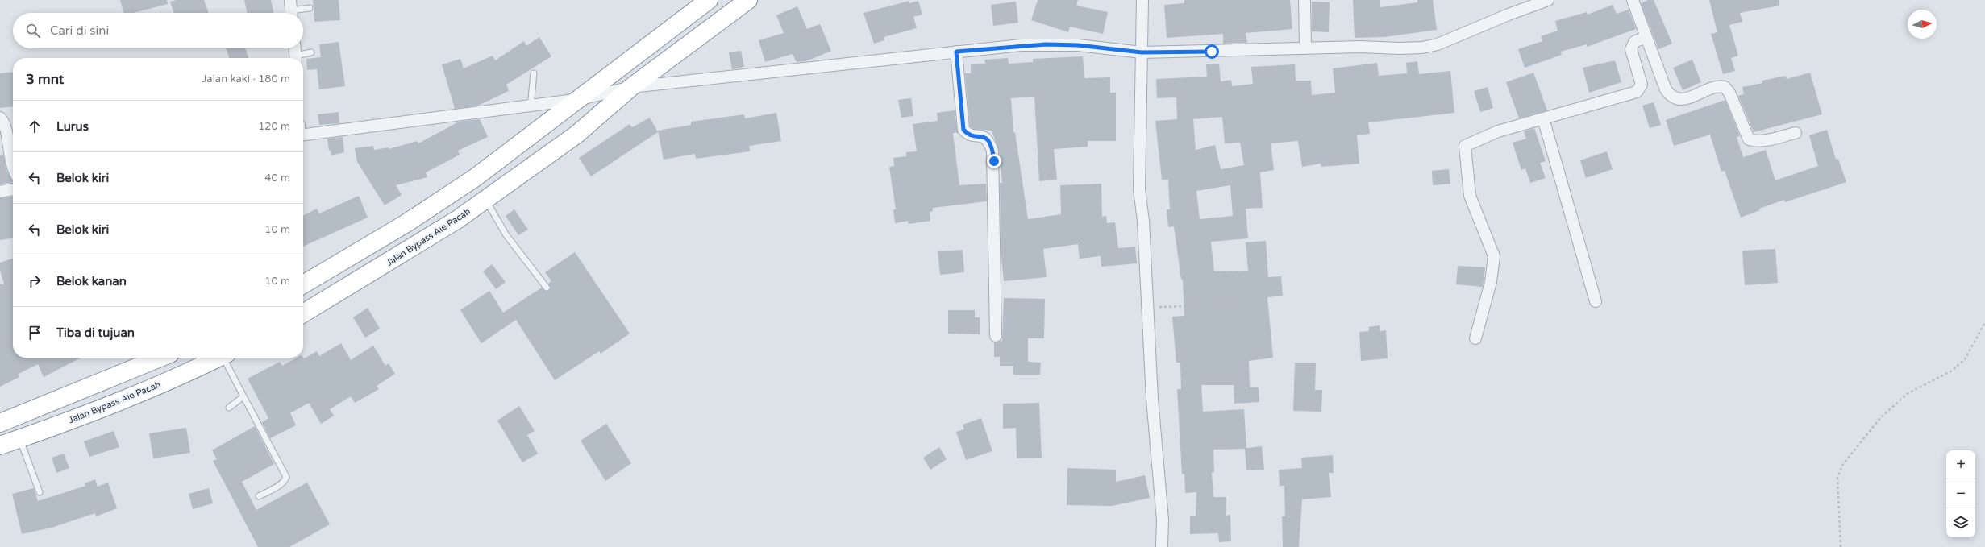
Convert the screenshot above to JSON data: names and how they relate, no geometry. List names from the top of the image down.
{
  "streets": {
    "highway": ["Jalan Bypass Aie Pacah"]
  },
  "north": "right",
  "page": {
    "search": "Cari di sini",
    "heading": ["3 mnt", "Jalan kaki · 180 m"],
    "list": [
      ["Lurus", "120 m"],
      ["Belok kiri", "40 m"],
      ["Belok kiri", "10 m"],
      ["Belok kanan", "10 m"],
      "Tiba di tujuan"
    ],
    "map_buttons": ["+", "−"]
  }
}
